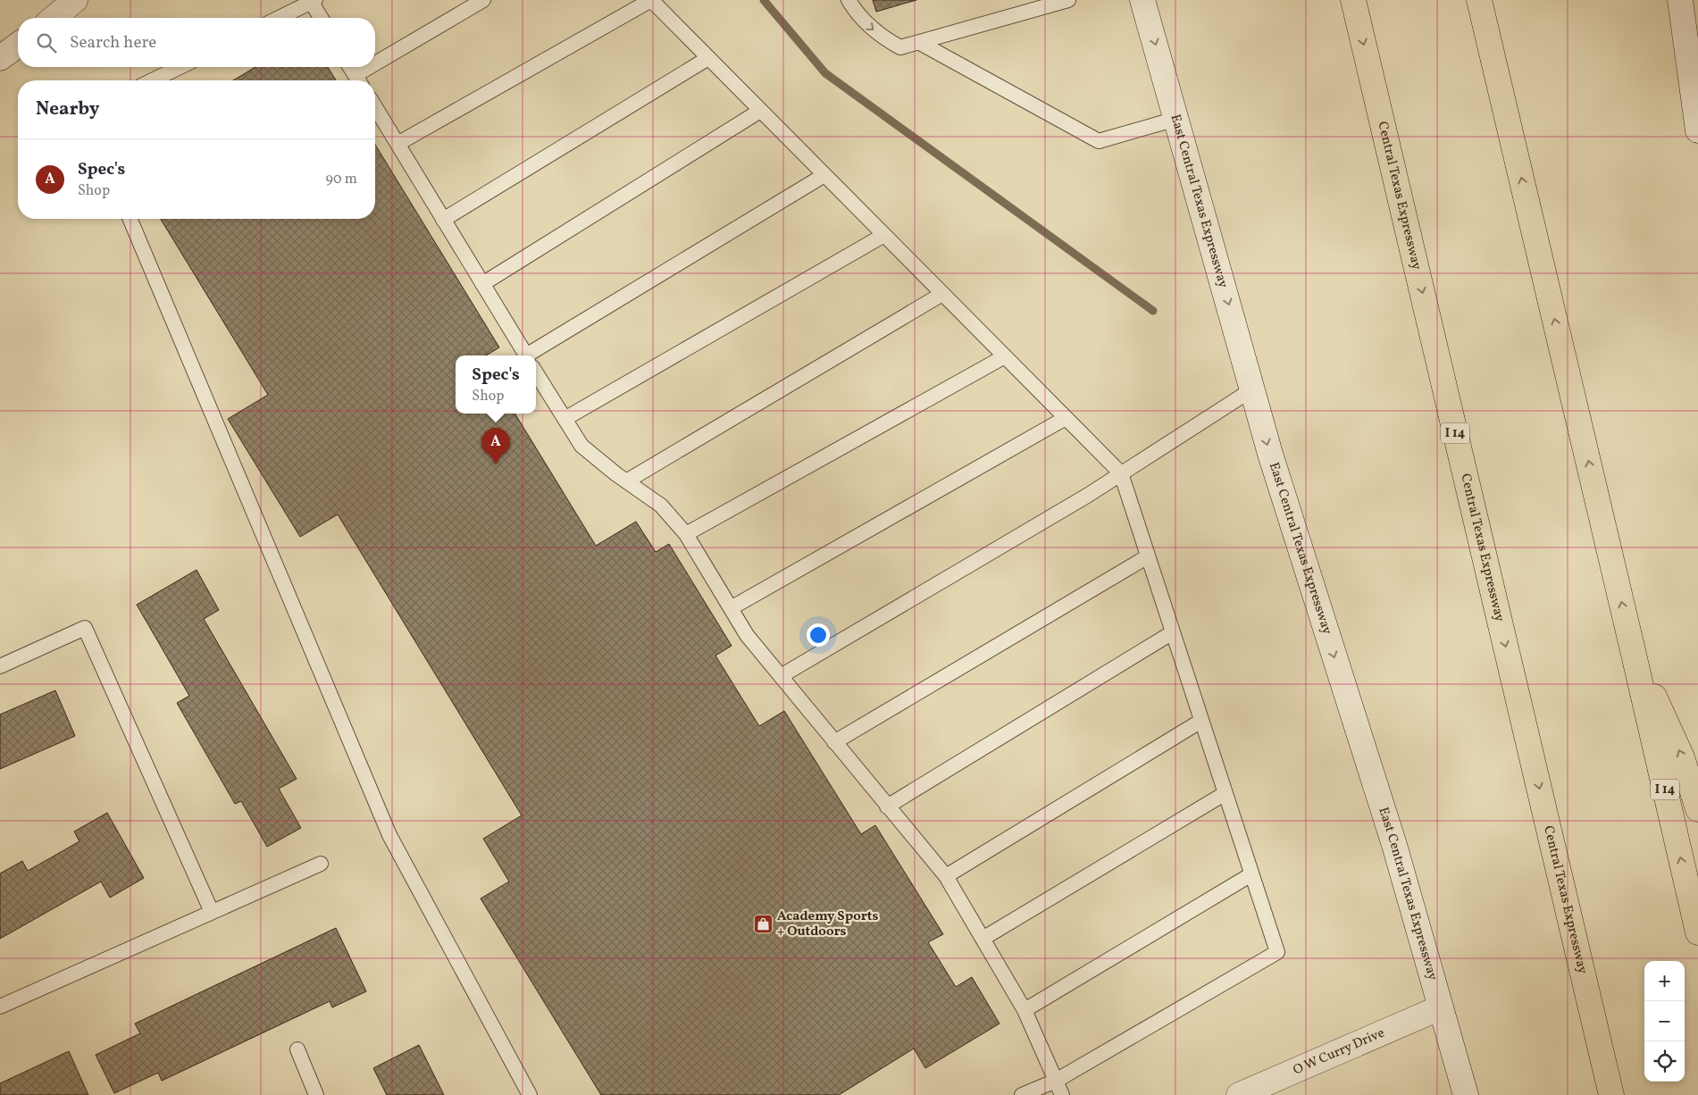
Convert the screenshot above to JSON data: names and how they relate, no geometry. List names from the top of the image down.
{
  "streets": {
    "highway": ["Central Texas Expressway", "I 14"],
    "main road": ["East Central Texas Expressway", "O W Curry Drive"]
  },
  "crossings": [
    ["East Central Texas Expressway", "O W Curry Drive"]
  ],
  "one_way": ["East Central Texas Expressway"],
  "places": {
    "shop": ["Academy Sports + Outdoors"]
  },
  "page": {
    "search": "Search here",
    "heading": "Nearby",
    "list": [
      {
        "mark": "A",
        "name": "Spec's",
        "note": "Shop",
        "value": "90 m"
      }
    ],
    "popup": ["Spec's", "Shop"],
    "pins": "A",
    "map_buttons": ["+", "−"]
  }
}
